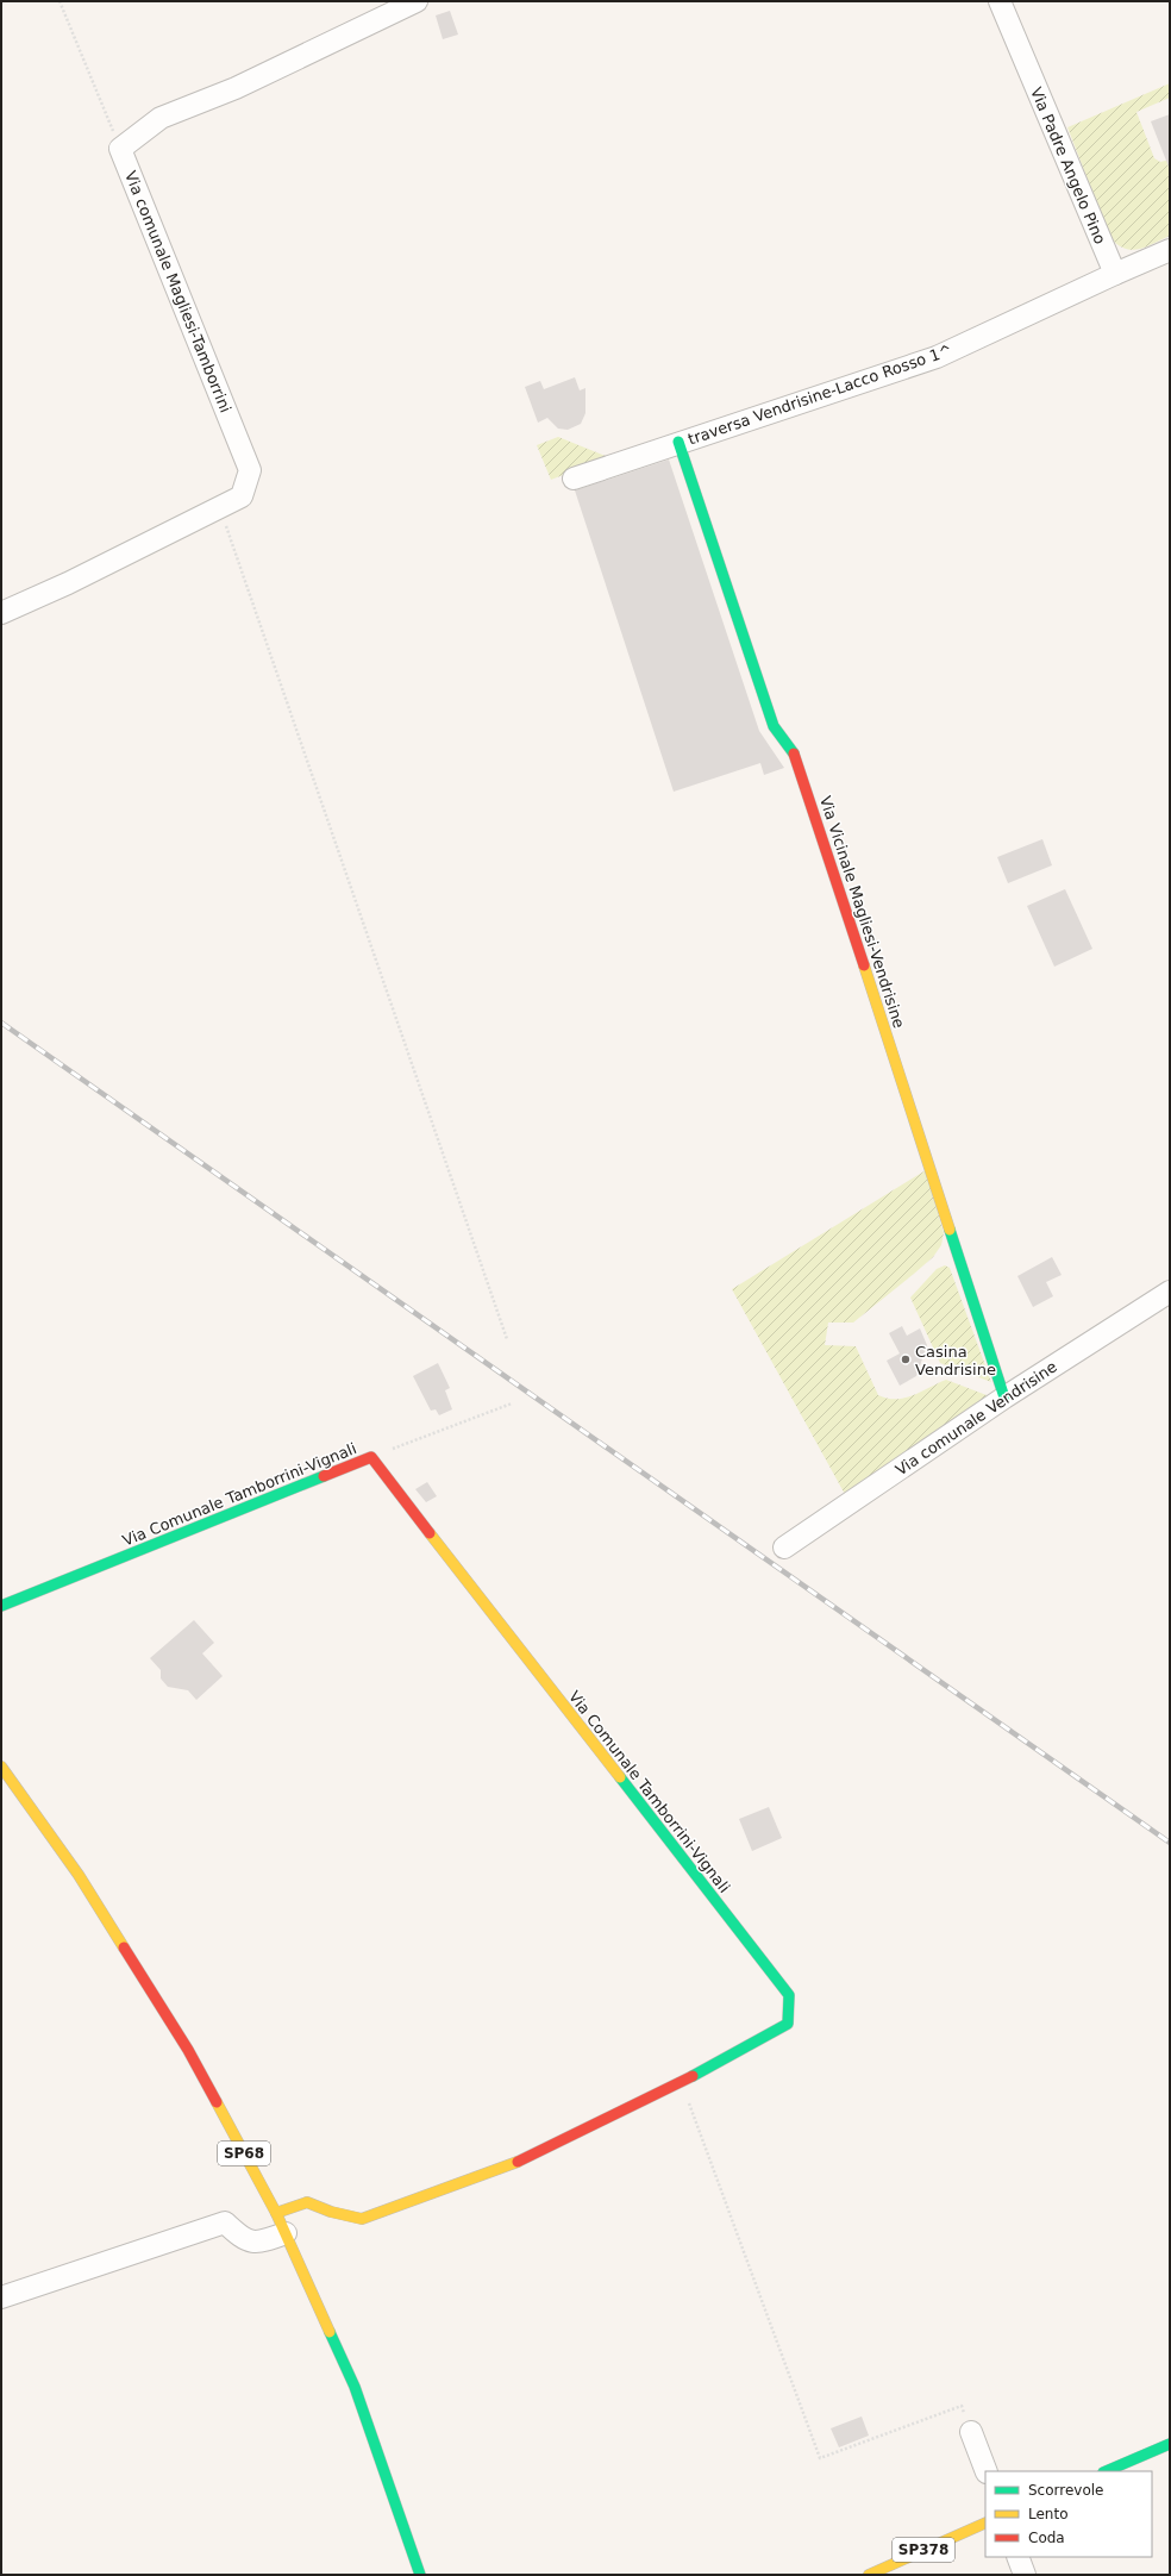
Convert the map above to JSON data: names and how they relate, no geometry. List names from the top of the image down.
{
  "streets": {
    "street": [
      "Via Padre Angelo Pino",
      "Via comunale Magliesi-Tamborrini",
      "traversa Vendrisine-Lacco Rosso 1^",
      "Via Vicinale Magliesi-Vendrisine",
      "Via comunale Vendrisine",
      "Via Comunale Tamborrini-Vignali",
      "SP68",
      "SP378"
    ]
  },
  "crossings": [
    ["Via Padre Angelo Pino", "traversa Vendrisine-Lacco Rosso 1^"],
    ["traversa Vendrisine-Lacco Rosso 1^", "Via Vicinale Magliesi-Vendrisine"],
    ["Via Vicinale Magliesi-Vendrisine", "Via comunale Vendrisine"],
    ["Via Comunale Tamborrini-Vignali", "SP68"]
  ],
  "places": ["Casina Vendrisine"],
  "legend": ["Scorrevole", "Lento", "Coda"]
}
